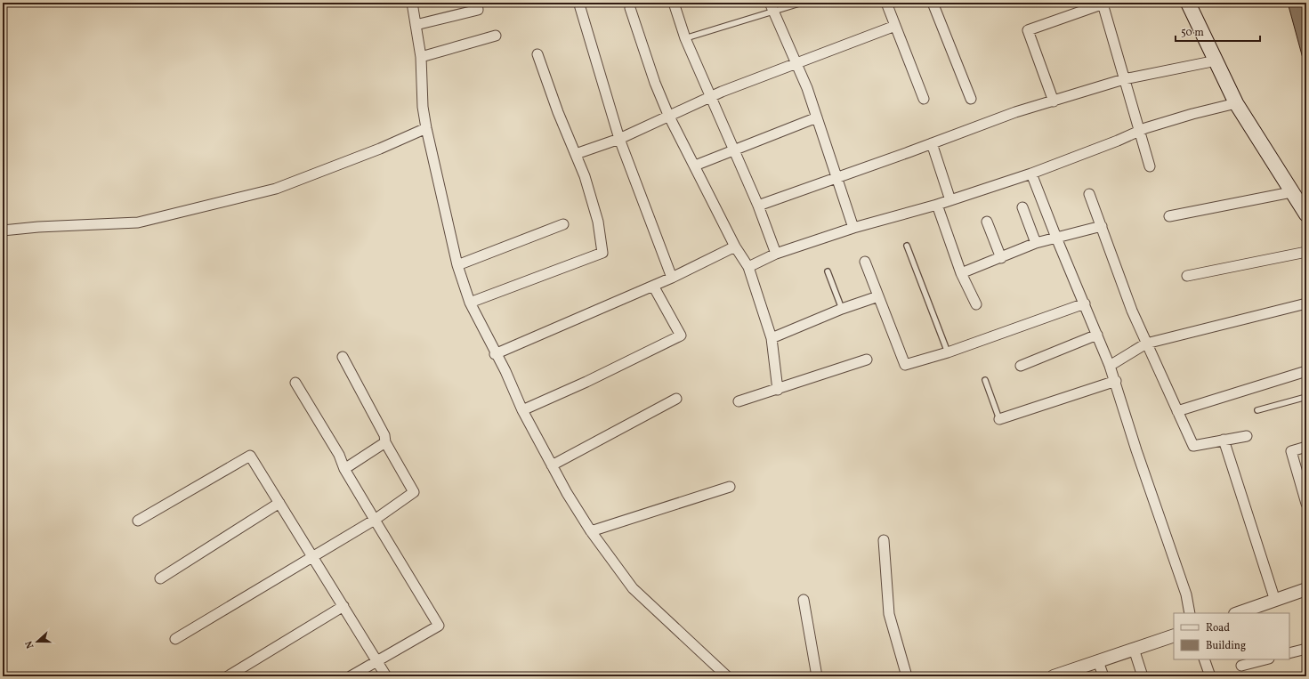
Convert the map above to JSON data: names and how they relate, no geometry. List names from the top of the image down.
{
  "legend": ["Road", "Building"],
  "scale_bar": "50 m",
  "north": "left"
}
